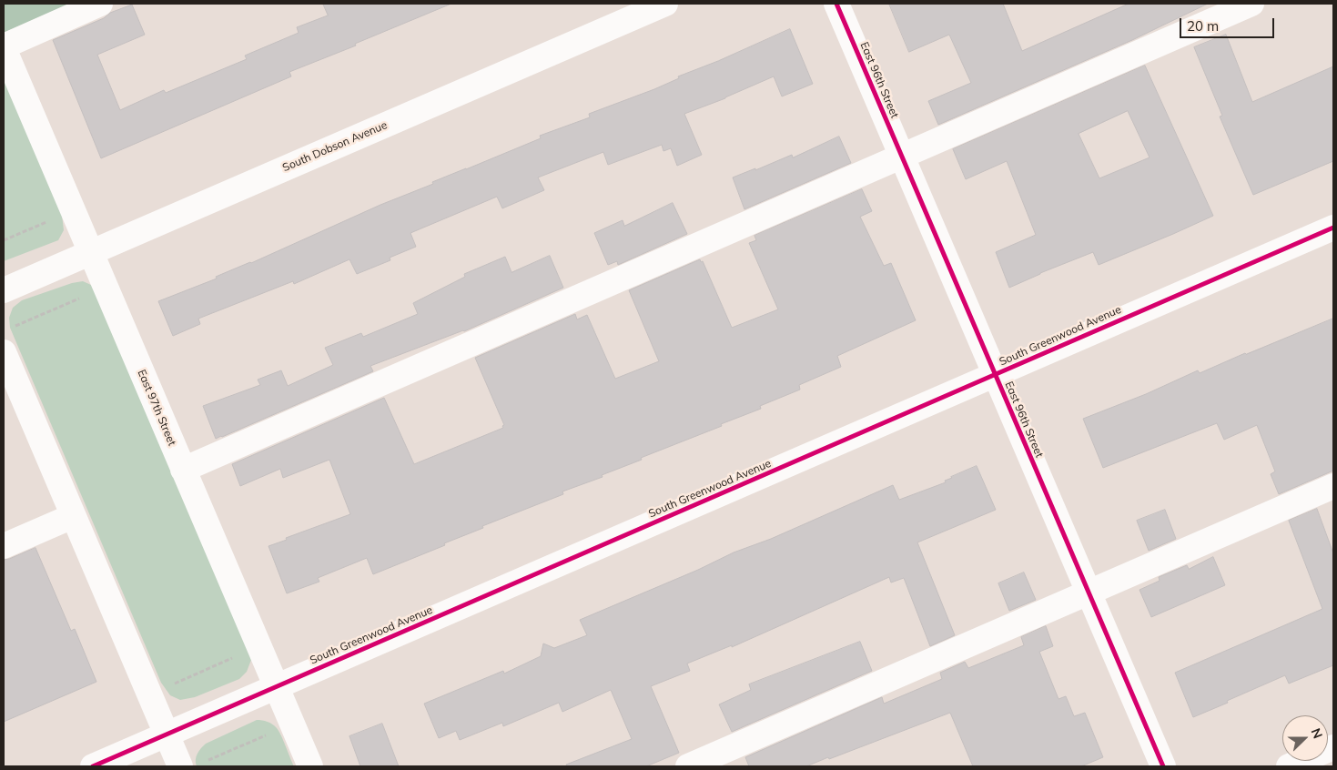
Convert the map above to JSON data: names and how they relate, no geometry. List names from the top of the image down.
{
  "streets": {
    "street": [
      "East 96th Street",
      "South Dobson Avenue",
      "South Greenwood Avenue",
      "East 97th Street"
    ]
  },
  "crossings": [
    ["East 96th Street", "South Greenwood Avenue"],
    ["South Dobson Avenue", "East 97th Street"],
    ["South Greenwood Avenue", "East 97th Street"]
  ],
  "scale_bar": "20 m",
  "north": "right"
}
